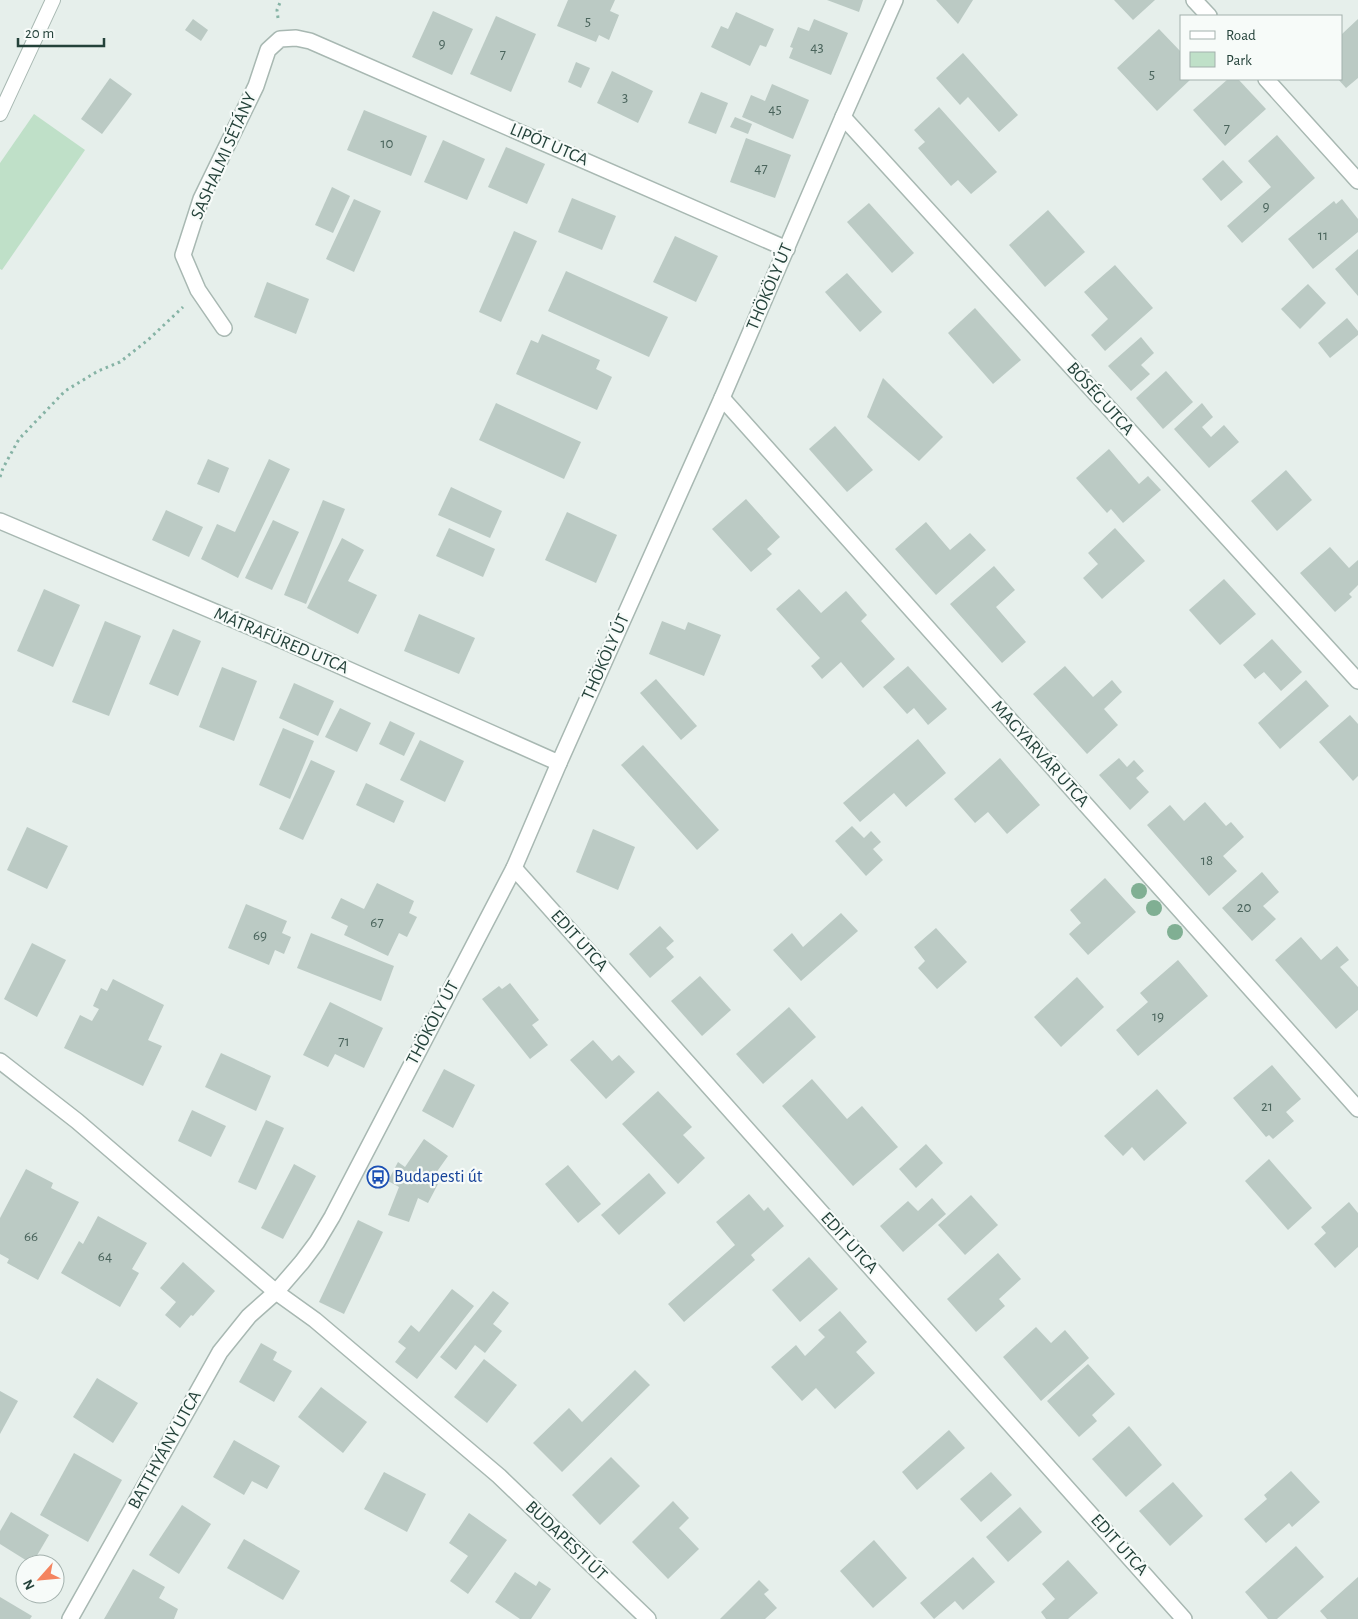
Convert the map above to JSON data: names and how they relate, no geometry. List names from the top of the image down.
{
  "streets": {
    "street": [
      "LIPÓT UTCA",
      "SASHALMI SÉTÁNY",
      "THÖKÖLY ÚT",
      "BŐSÉG UTCA",
      "MÁTRAFÜRED UTCA",
      "MAGYARVÁR UTCA",
      "EDIT UTCA",
      "BATTHYÁNY UTCA",
      "BUDAPESTI ÚT"
    ]
  },
  "crossings": [
    ["LIPÓT UTCA", "SASHALMI SÉTÁNY"],
    ["LIPÓT UTCA", "THÖKÖLY ÚT"],
    ["THÖKÖLY ÚT", "BŐSÉG UTCA"],
    ["THÖKÖLY ÚT", "MÁTRAFÜRED UTCA"],
    ["THÖKÖLY ÚT", "MAGYARVÁR UTCA"],
    ["THÖKÖLY ÚT", "EDIT UTCA"],
    ["THÖKÖLY ÚT", "BATTHYÁNY UTCA"],
    ["THÖKÖLY ÚT", "BUDAPESTI ÚT"],
    ["BATTHYÁNY UTCA", "BUDAPESTI ÚT"]
  ],
  "places": {
    "bus stop": ["Budapesti út"]
  },
  "house_numbers": [
    "5",
    "9",
    "43",
    "7",
    "5",
    "3",
    "45",
    "7",
    "10",
    "47",
    "9",
    "11",
    "18",
    "20",
    "67",
    "69",
    "19",
    "71",
    "21",
    "66",
    "64"
  ],
  "legend": ["Road", "Park"],
  "scale_bar": "20 m",
  "north": "bottom left"
}
